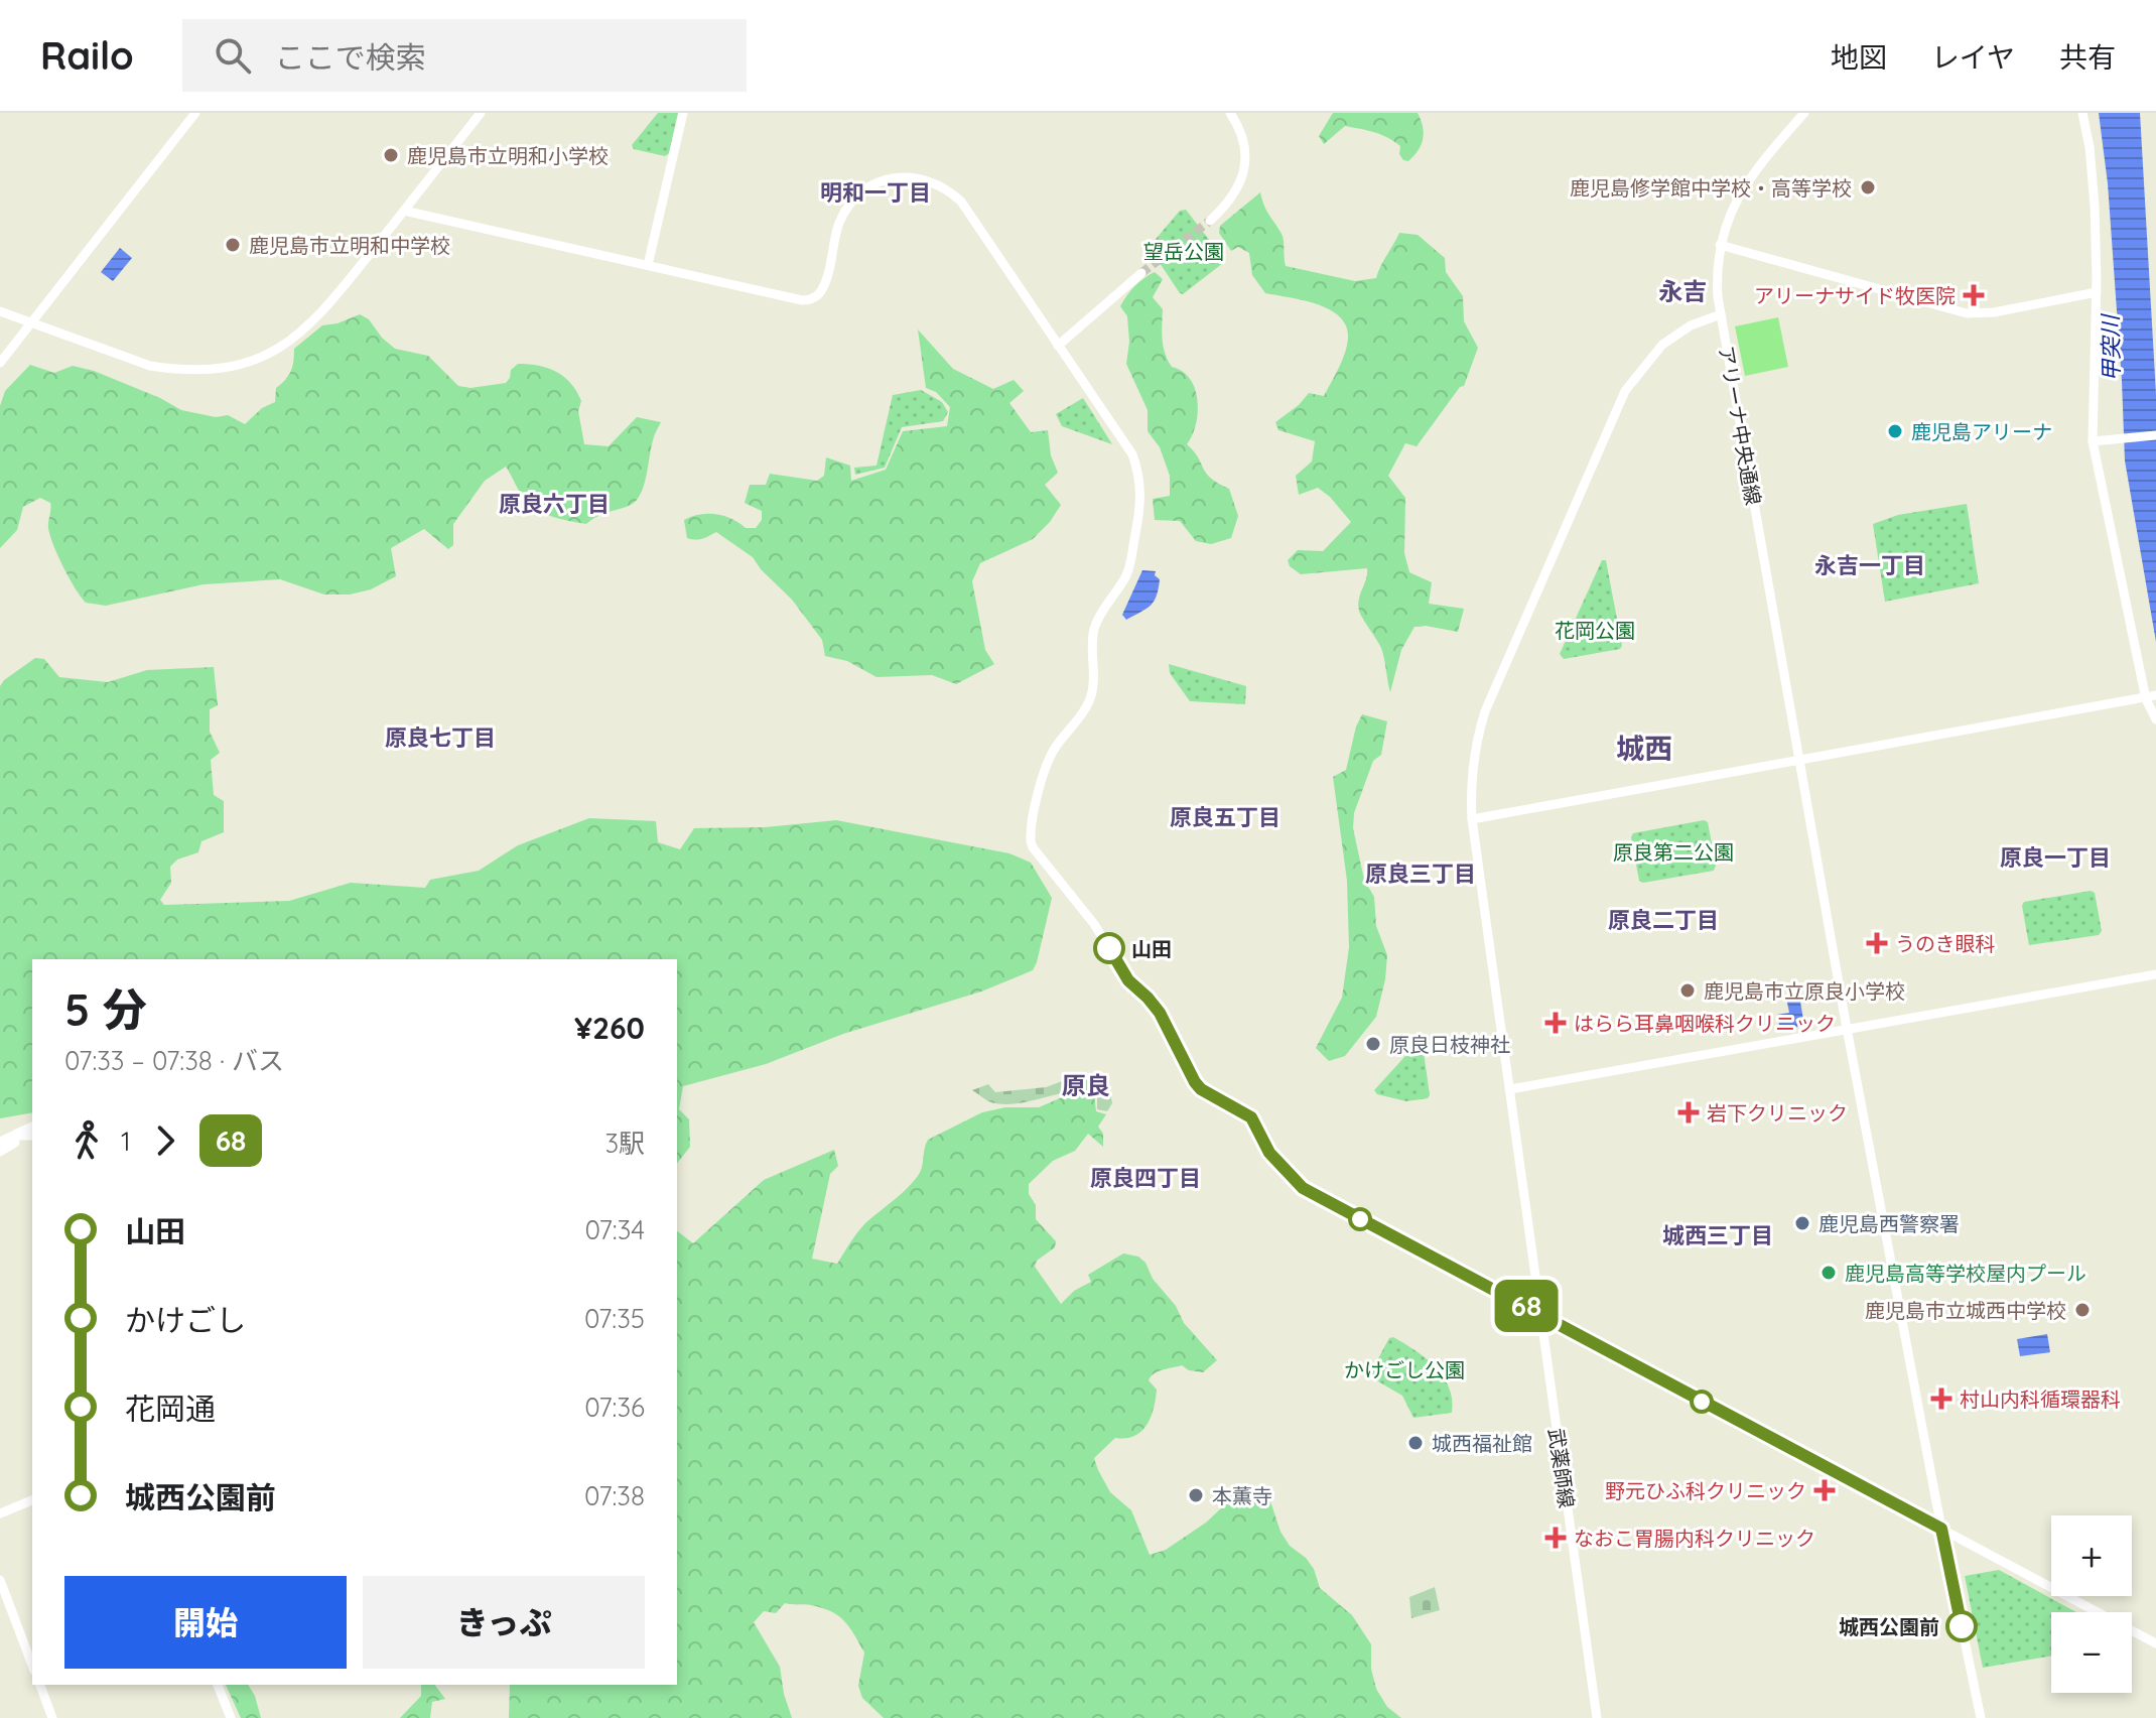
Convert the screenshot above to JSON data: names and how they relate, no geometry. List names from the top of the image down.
{
  "streets": {
    "street": ["アリーナ中央通線", "武薬師線"]
  },
  "crossings": [
    ["アリーナ中央通線", "武薬師線"]
  ],
  "districts": [
    "明和一丁目",
    "永吉",
    "原良六丁目",
    "永吉一丁目",
    "原良七丁目",
    "城西",
    "原良五丁目",
    "原良一丁目",
    "原良三丁目",
    "原良二丁目",
    "原良",
    "原良四丁目",
    "城西三丁目"
  ],
  "water": ["甲突川"],
  "parks": [
    "望岳公園",
    "花岡公園",
    "原良第二公園",
    "かけごし公園"
  ],
  "places": {
    "other": [
      "鹿児島市立明和小学校",
      "鹿児島修学館中学校・高等学校",
      "鹿児島市立明和中学校",
      "鹿児島アリーナ",
      "山田",
      "鹿児島市立原良小学校",
      "原良日枝神社",
      "鹿児島西警察署",
      "鹿児島高等学校屋内プール",
      "鹿児島市立城西中学校",
      "城西福祉館",
      "本薫寺",
      "城西公園前"
    ],
    "health": [
      "アリーナサイド牧医院",
      "うのき眼科",
      "はらら耳鼻咽喉科クリニック",
      "岩下クリニック",
      "村山内科循環器科",
      "野元ひふ科クリニック",
      "なおこ胃腸内科クリニック"
    ]
  },
  "lines": ["bus line 68"],
  "page": {
    "header": "Railo",
    "search": "ここで検索",
    "nav": ["地図", "レイヤ", "共有"],
    "on_map": "68",
    "heading": ["5 分", "07:33 – 07:38 · バス", "¥260"],
    "legs": ["1", "68", "3駅"],
    "list": [
      {
        "name": "山田",
        "value": "07:34"
      },
      {
        "name": "かけごし",
        "value": "07:35"
      },
      {
        "name": "花岡通",
        "value": "07:36"
      },
      {
        "name": "城西公園前",
        "value": "07:38"
      }
    ],
    "map_buttons": ["+", "−"],
    "buttons": ["開始", "きっぷ"]
  }
}
